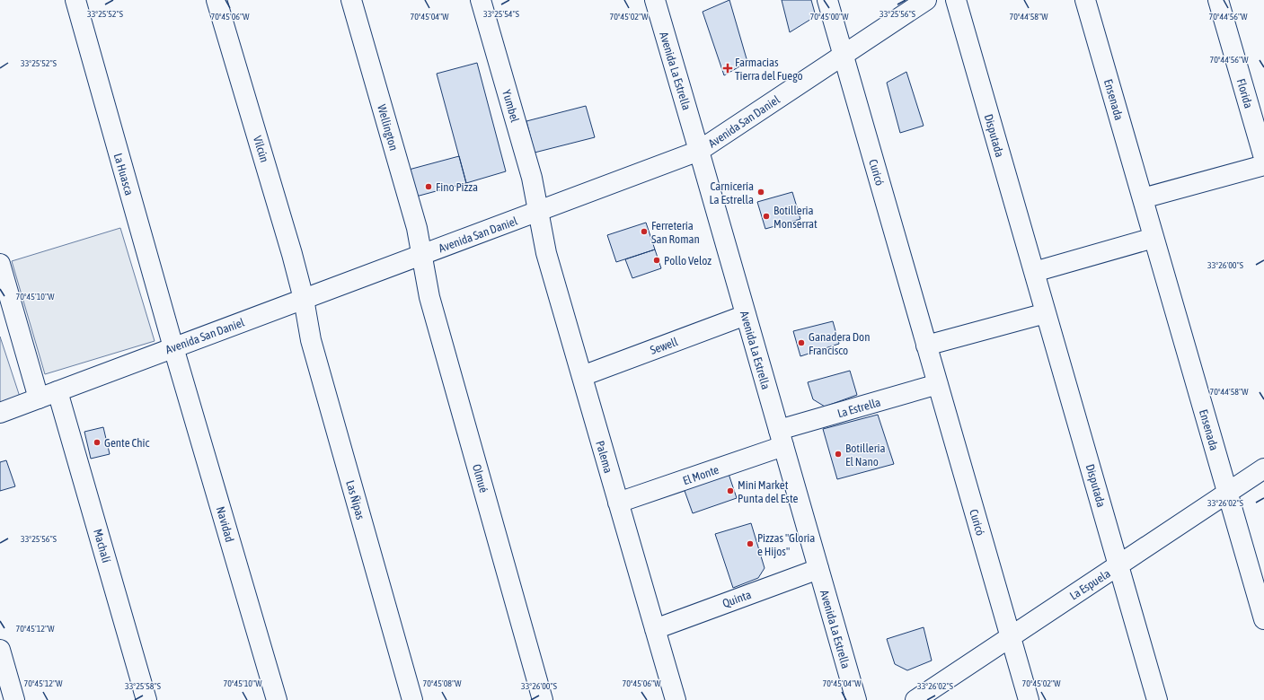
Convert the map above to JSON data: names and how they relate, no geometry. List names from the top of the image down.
{
  "streets": {
    "street": [
      "Avenida La Estrella",
      "Florida",
      "Ensenada",
      "Yumbel",
      "Avenida San Daniel",
      "Wellington",
      "Disputada",
      "Vilcún",
      "Curicó",
      "La Huasca",
      "Sewell",
      "La Estrella",
      "Palema",
      "El Monte",
      "Olmué",
      "Las Ñipas",
      "Navidad",
      "Machalí",
      "La Espuela",
      "Quinta"
    ]
  },
  "crossings": [
    ["Avenida La Estrella", "Avenida San Daniel"],
    ["Avenida La Estrella", "Sewell"],
    ["Avenida La Estrella", "La Estrella"],
    ["Avenida La Estrella", "El Monte"],
    ["Avenida La Estrella", "Quinta"],
    ["Ensenada", "La Espuela"],
    ["Yumbel", "Avenida San Daniel"],
    ["Yumbel", "Palema"],
    ["Avenida San Daniel", "Wellington"],
    ["Avenida San Daniel", "Vilcún"],
    ["Avenida San Daniel", "Curicó"],
    ["Avenida San Daniel", "La Huasca"],
    ["Avenida San Daniel", "Palema"],
    ["Avenida San Daniel", "Olmué"],
    ["Avenida San Daniel", "Las Ñipas"],
    ["Avenida San Daniel", "Navidad"],
    ["Avenida San Daniel", "Machalí"],
    ["Wellington", "Olmué"],
    ["Disputada", "La Espuela"],
    ["Vilcún", "Las Ñipas"],
    ["Curicó", "La Estrella"],
    ["Curicó", "La Espuela"],
    ["La Huasca", "Navidad"],
    ["Sewell", "Palema"],
    ["La Estrella", "El Monte"],
    ["Palema", "El Monte"],
    ["Palema", "Quinta"]
  ],
  "places": {
    "health": ["Farmacias Tierra del Fuego"],
    "other": [
      "Fino Pizza",
      "Carnicería La Estrella",
      "Botilleria Monserrat",
      "Ferretería San Roman",
      "Pollo Veloz",
      "Ganadera Don Francisco",
      "Gente Chic",
      "Botilleria El Nano",
      "Mini Market Punta del Este",
      "Pizzas \"Gloria e Hijos\""
    ]
  },
  "coordinates": [
    "33°25'52\"S",
    "33°25'54\"S",
    "33°25'56\"S",
    "70°45'06\"W",
    "70°45'04\"W",
    "70°45'02\"W",
    "70°45'00\"W",
    "70°44'58\"W",
    "70°44'56\"W",
    "33°26'00\"S",
    "70°45'10\"W",
    "33°26'02\"S",
    "70°45'12\"W",
    "70°45'08\"W",
    "33°25'58\"S"
  ]
}
